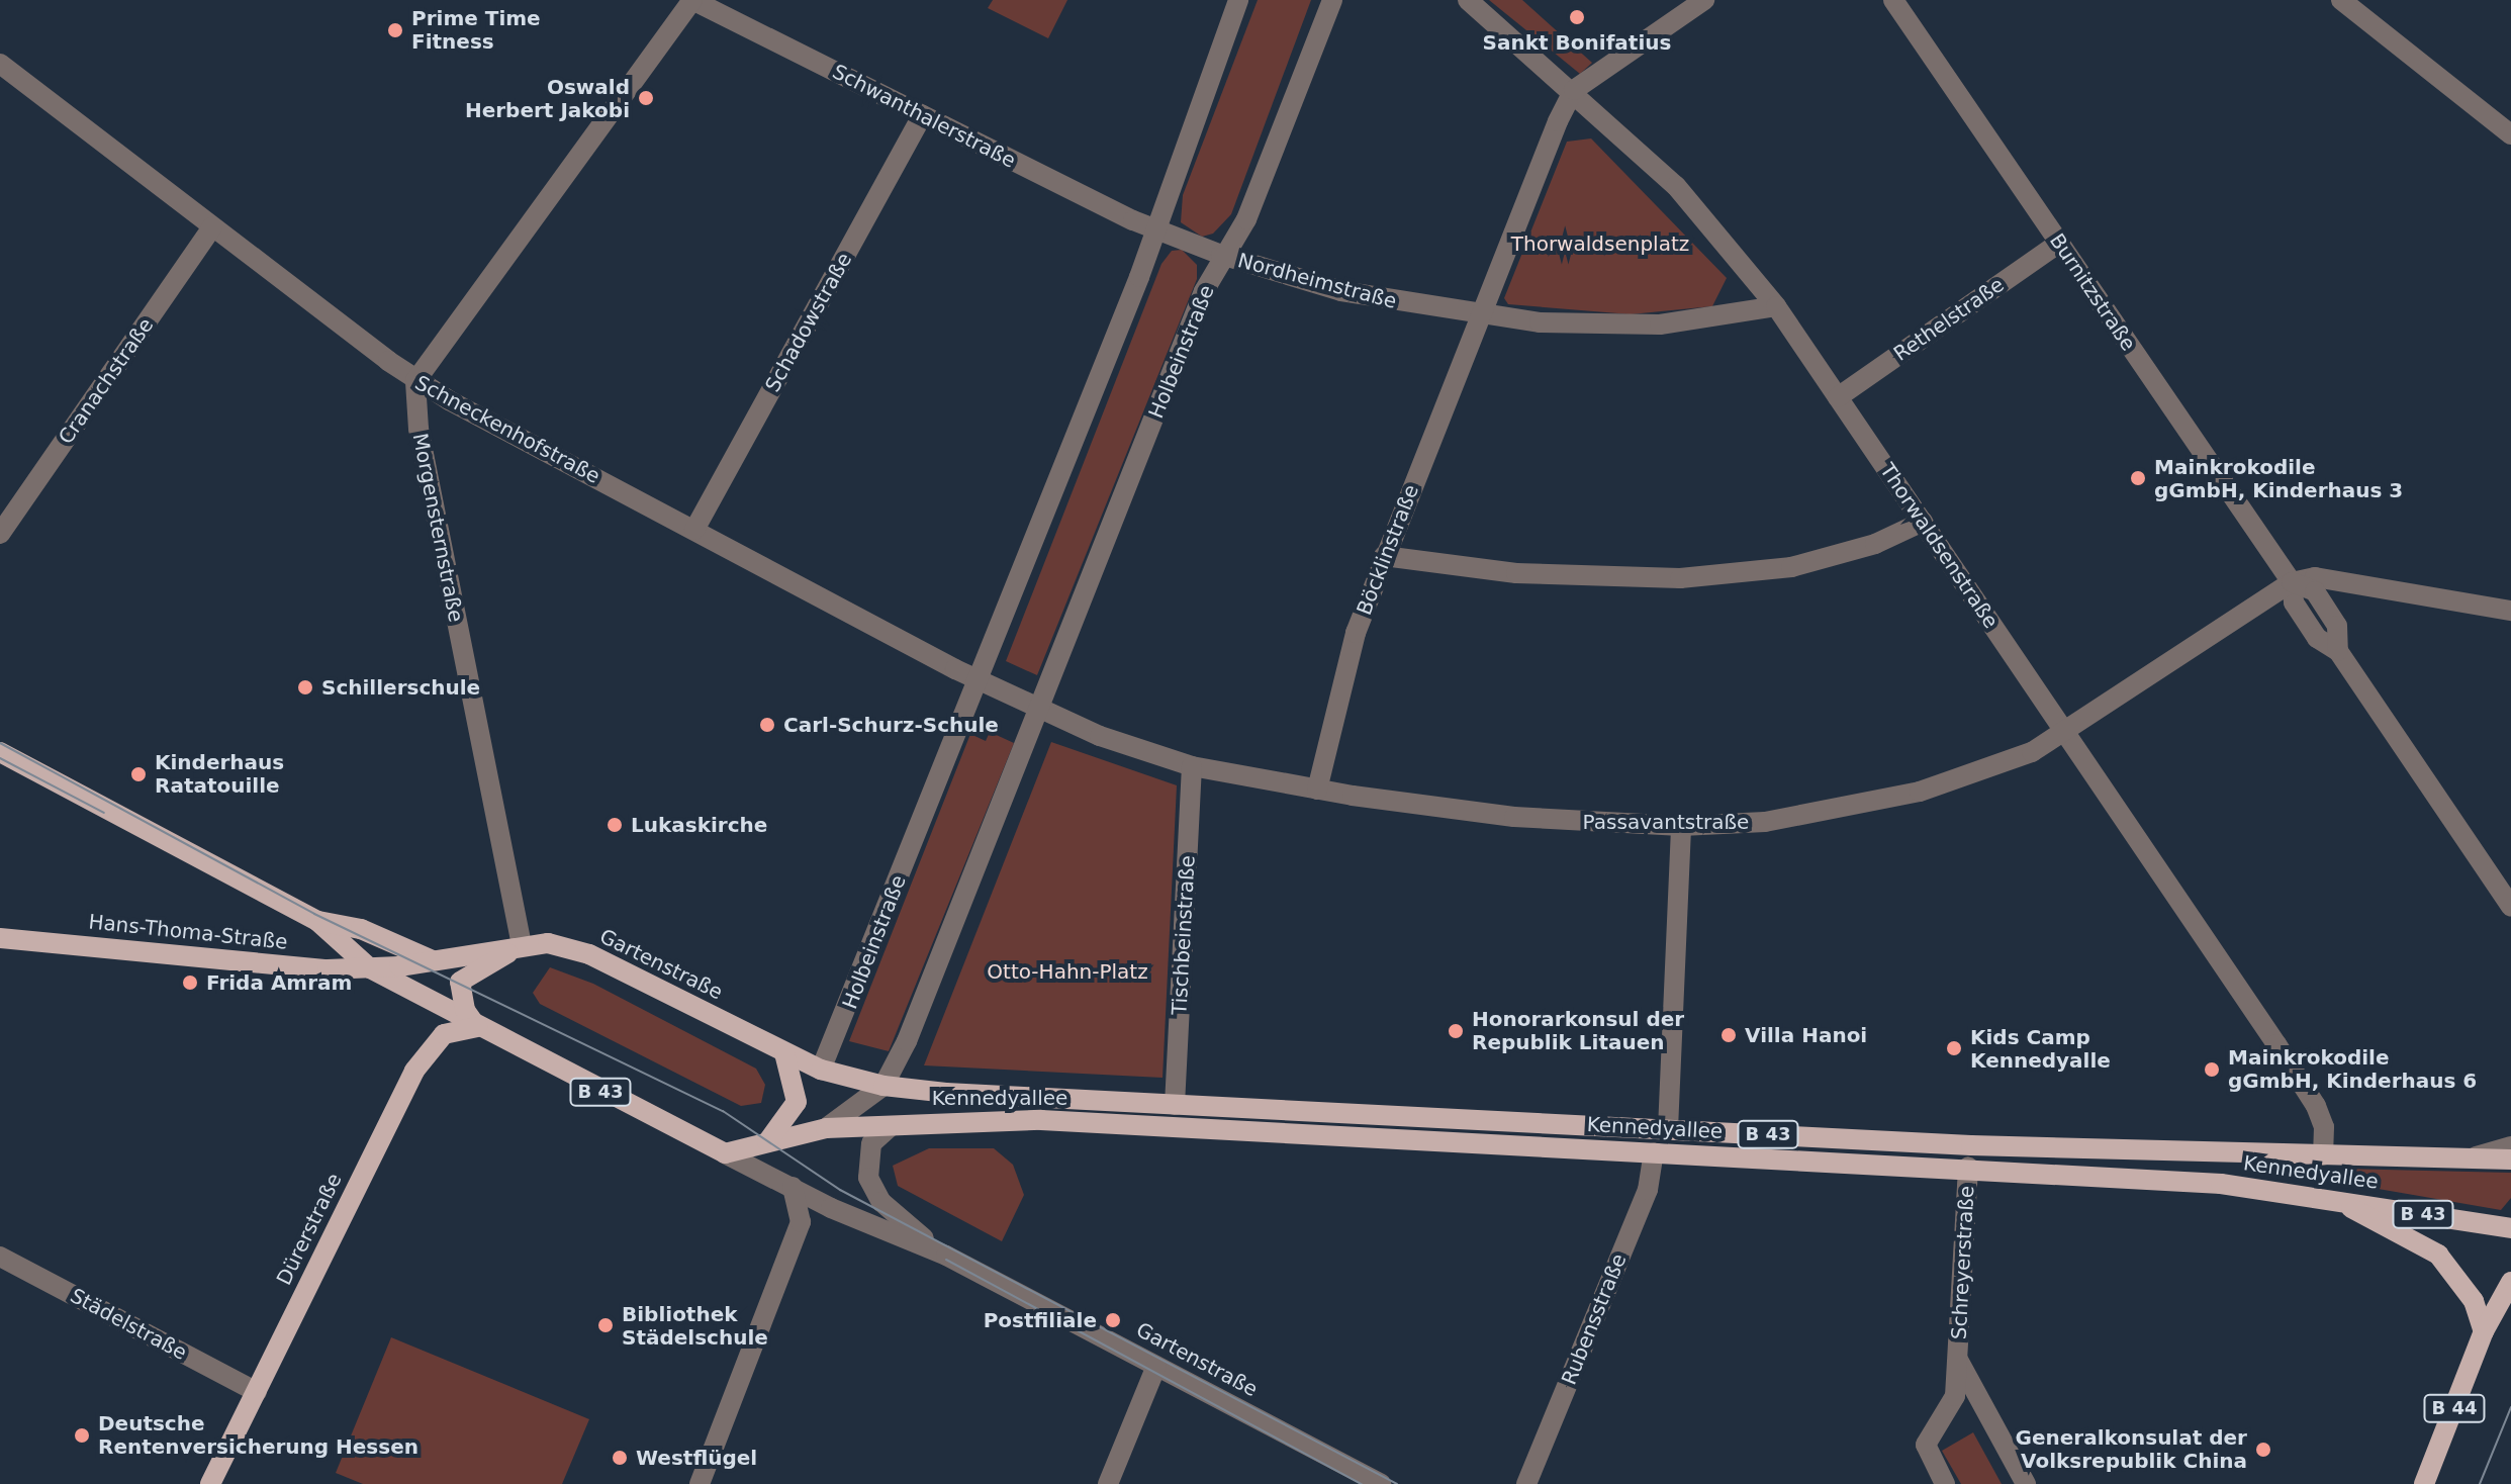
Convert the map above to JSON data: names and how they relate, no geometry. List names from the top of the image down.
{
  "streets": {
    "main road": [
      "Hans-Thoma-Straße",
      "Gartenstraße",
      "B 43",
      "Kennedyallee",
      "Dürerstraße",
      "B 44"
    ],
    "street": [
      "Schwanthalerstraße",
      "Nordheimstraße",
      "Burnitzstraße",
      "Rethelstraße",
      "Schadowstraße",
      "Holbeinstraße",
      "Cranachstraße",
      "Schneckenhofstraße",
      "Morgensternstraße",
      "Thorwaldsenstraße",
      "Böcklinstraße",
      "Passavantstraße",
      "Tischbeinstraße",
      "Schreyerstraße",
      "Rubensstraße",
      "Städelstraße"
    ]
  },
  "crossings": [
    ["Schwanthalerstraße", "Nordheimstraße"],
    ["Schwanthalerstraße", "Schadowstraße"],
    ["Schwanthalerstraße", "Holbeinstraße"],
    ["Nordheimstraße", "Holbeinstraße"],
    ["Nordheimstraße", "Böcklinstraße"],
    ["Burnitzstraße", "Rethelstraße"],
    ["Burnitzstraße", "Passavantstraße"],
    ["Rethelstraße", "Thorwaldsenstraße"],
    ["Schadowstraße", "Schneckenhofstraße"],
    ["Holbeinstraße", "Schneckenhofstraße"],
    ["Holbeinstraße", "Passavantstraße"],
    ["Holbeinstraße", "Gartenstraße"],
    ["Cranachstraße", "Schneckenhofstraße"],
    ["Schneckenhofstraße", "Morgensternstraße"],
    ["Morgensternstraße", "Gartenstraße"],
    ["Thorwaldsenstraße", "Passavantstraße"],
    ["Thorwaldsenstraße", "Kennedyallee"],
    ["Böcklinstraße", "Passavantstraße"],
    ["Passavantstraße", "Tischbeinstraße"],
    ["Hans-Thoma-Straße", "Gartenstraße"],
    ["Tischbeinstraße", "Kennedyallee"],
    ["Gartenstraße", "B 43"],
    ["Gartenstraße", "Kennedyallee"],
    ["Gartenstraße", "Dürerstraße"],
    ["B 43", "Kennedyallee"],
    ["Kennedyallee", "Schreyerstraße"],
    ["Kennedyallee", "Rubensstraße"],
    ["Dürerstraße", "Städelstraße"]
  ],
  "parks": ["Thorwaldsenplatz", "Otto-Hahn-Platz"],
  "places": [
    "Sankt Bonifatius",
    "Prime Time Fitness",
    "Oswald Herbert Jakobi",
    "Mainkrokodile gGmbH, Kinderhaus 3",
    "Schillerschule",
    "Carl-Schurz-Schule",
    "Kinderhaus Ratatouille",
    "Lukaskirche",
    "Frida Amram",
    "Honorarkonsul der Republik Litauen",
    "Villa Hanoi",
    "Kids Camp Kennedyalle",
    "Mainkrokodile gGmbH, Kinderhaus 6",
    "Postfiliale",
    "Bibliothek Städelschule",
    "Deutsche Rentenversicherung Hessen",
    "Generalkonsulat der Volksrepublik China",
    "Westflügel"
  ]
}
